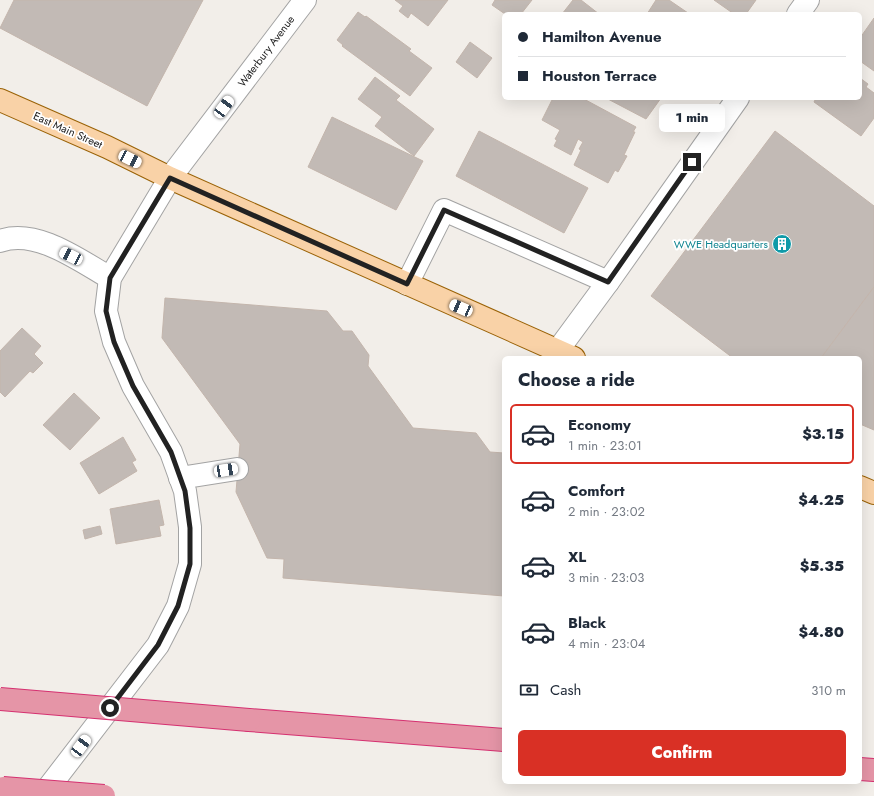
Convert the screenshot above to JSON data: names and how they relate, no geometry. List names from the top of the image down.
{
  "streets": {
    "main road": ["East Main Street"],
    "street": ["Waterbury Avenue"]
  },
  "crossings": [
    ["Waterbury Avenue", "East Main Street"]
  ],
  "places": {
    "building": ["WWE Headquarters"]
  },
  "page": {
    "banner": ["Hamilton Avenue", "Houston Terrace"],
    "bubble": "1 min",
    "heading": "Choose a ride",
    "list": [
      {
        "name": "Economy",
        "note": "1 min · 23:01",
        "value": "$3.15"
      },
      {
        "name": "Comfort",
        "note": "2 min · 23:02",
        "value": "$4.25"
      },
      {
        "name": "XL",
        "note": "3 min · 23:03",
        "value": "$5.35"
      },
      {
        "name": "Black",
        "note": "4 min · 23:04",
        "value": "$4.80"
      }
    ],
    "pay": ["Cash", "310 m"],
    "buttons": "Confirm"
  }
}
